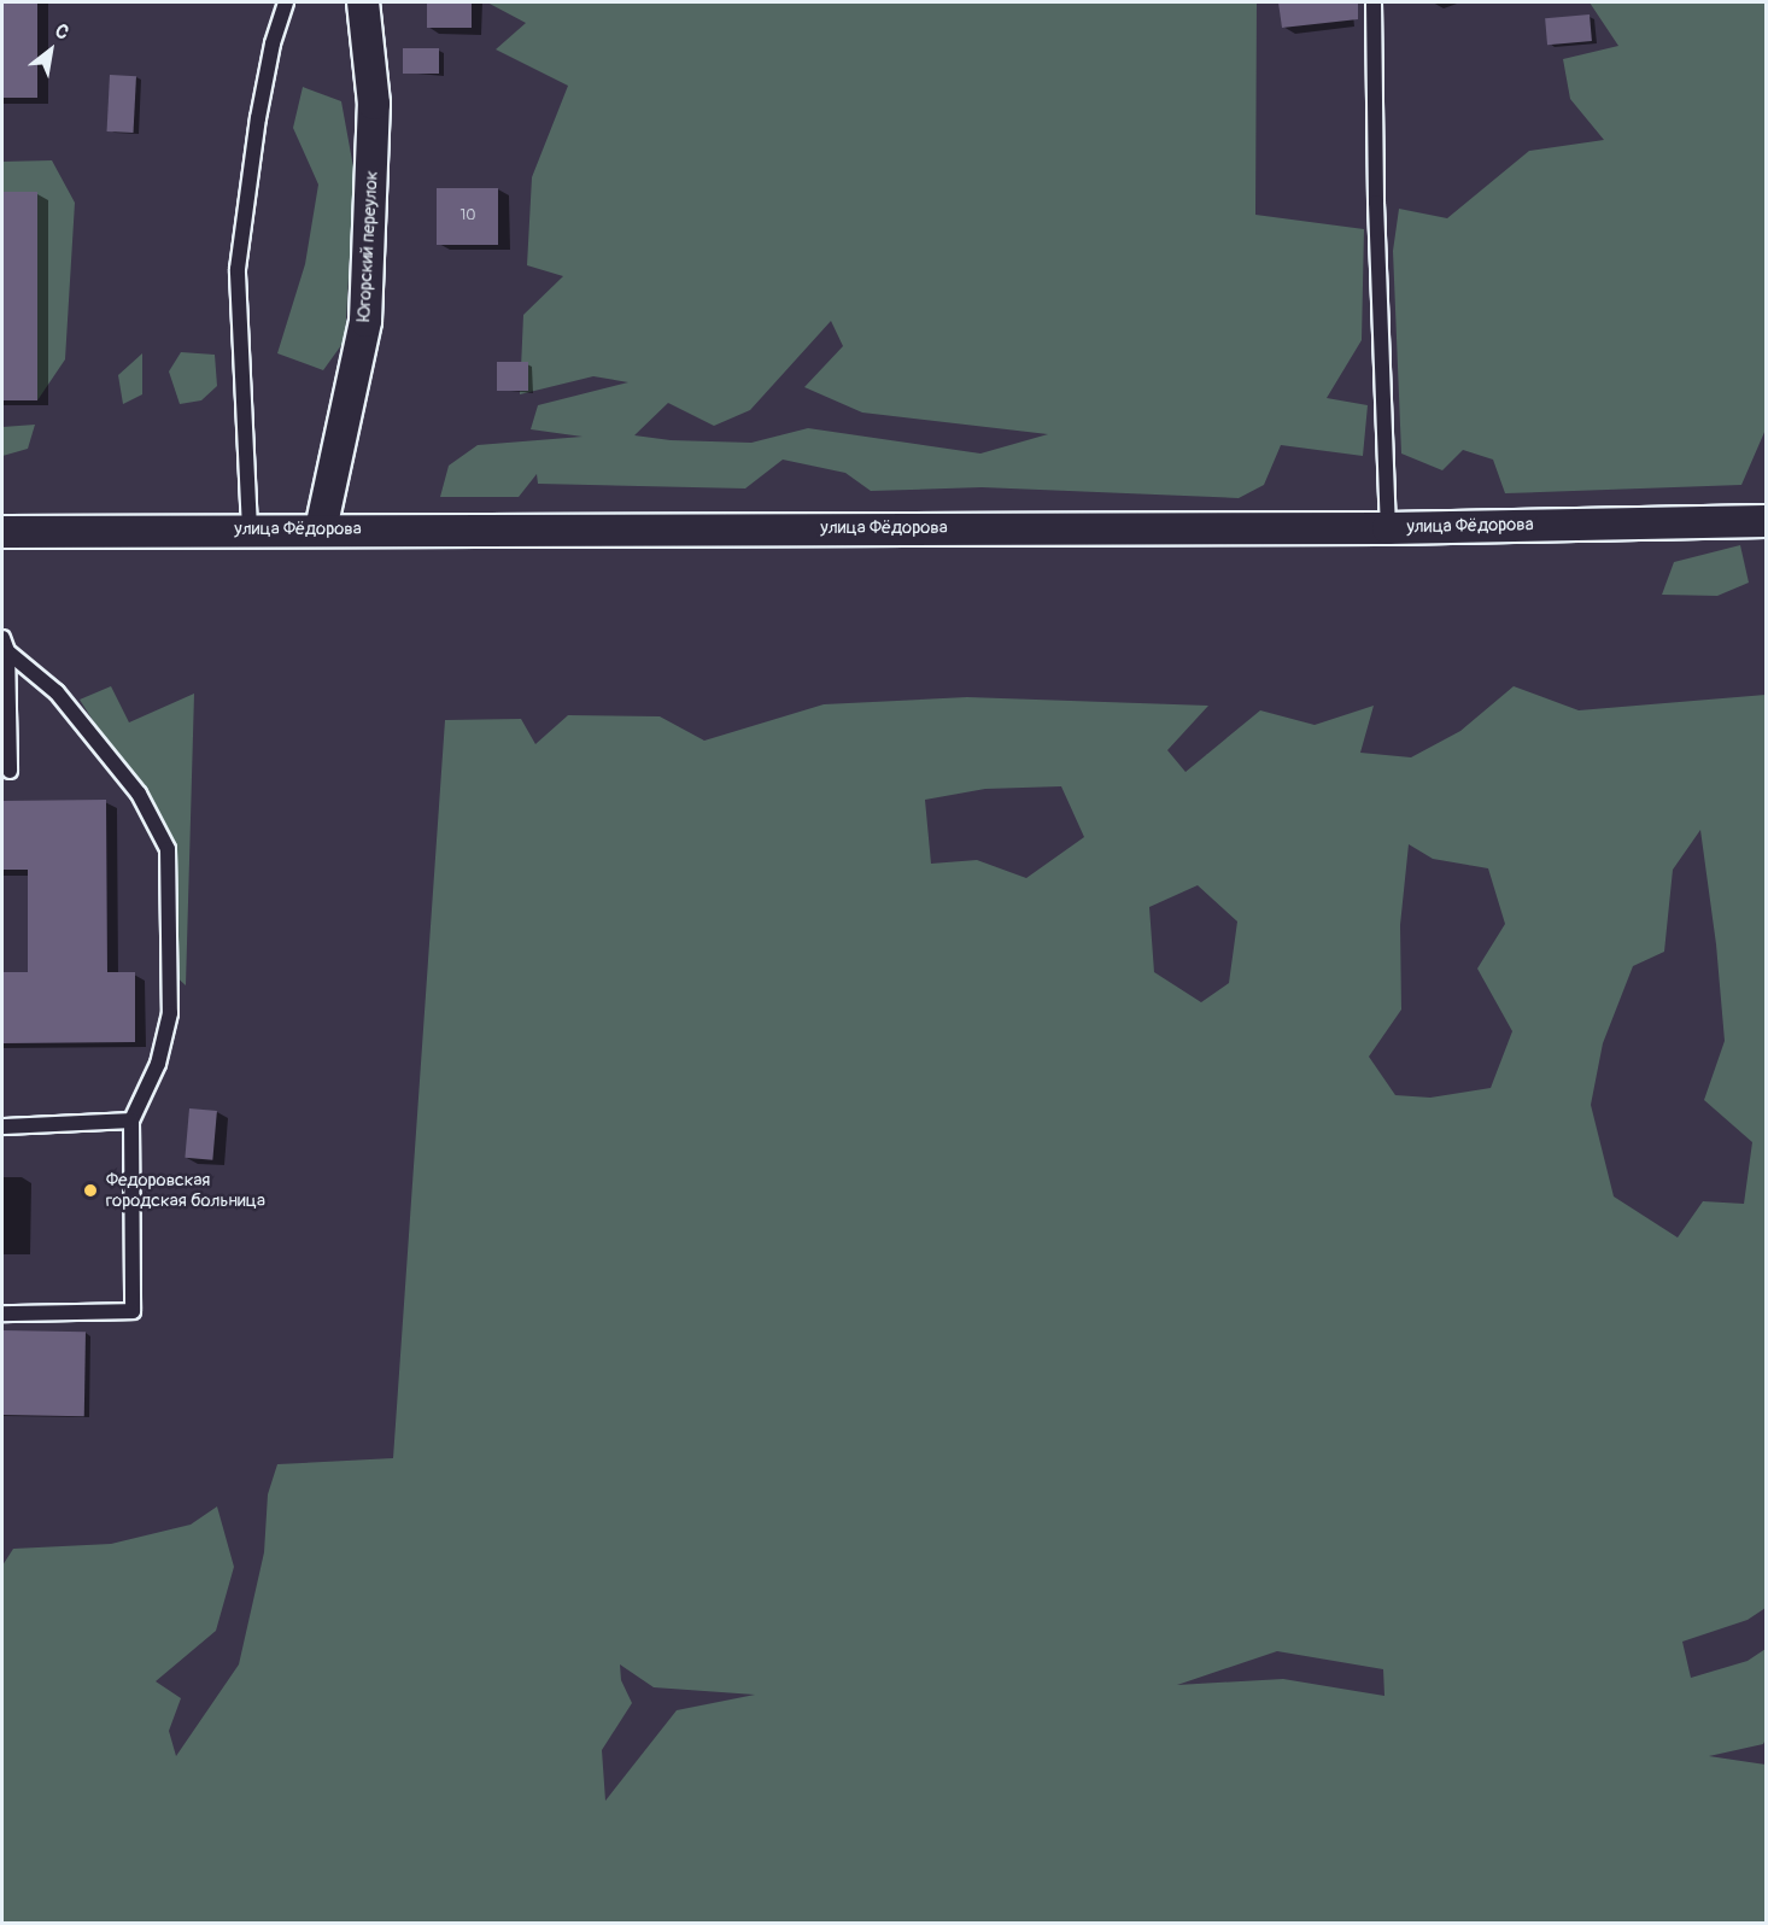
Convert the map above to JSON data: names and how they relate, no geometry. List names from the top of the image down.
{
  "streets": {
    "street": ["Югорский переулок", "улица Фёдорова"]
  },
  "crossings": [
    ["Югорский переулок", "улица Фёдорова"]
  ],
  "places": ["Федоровская городская больница"],
  "house_numbers": ["10"],
  "north": "top right"
}
